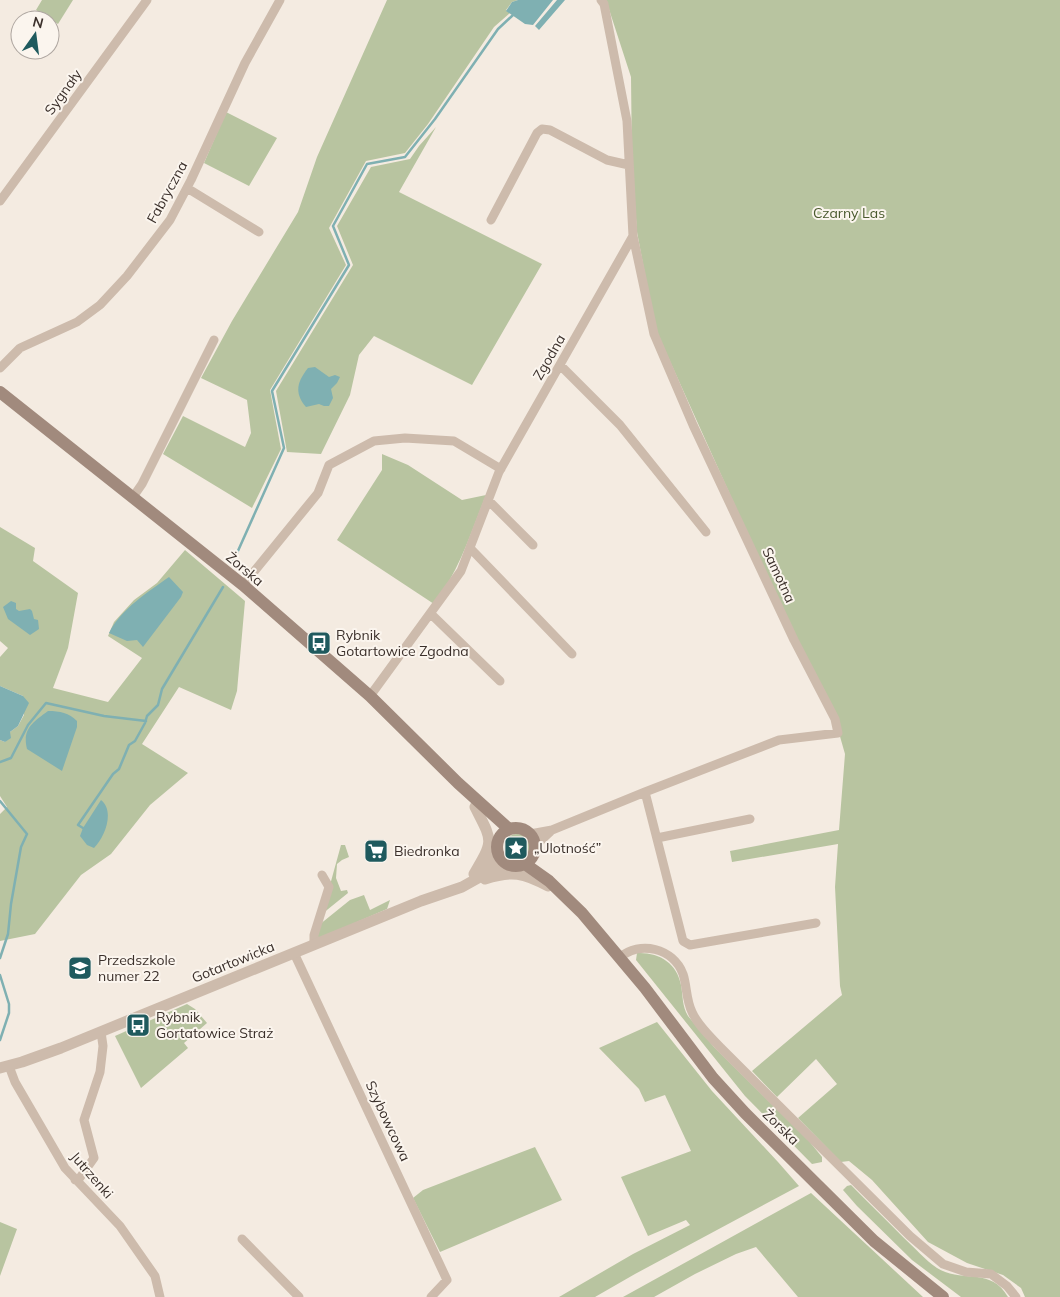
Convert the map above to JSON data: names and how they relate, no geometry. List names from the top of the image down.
{
  "streets": {
    "main road": ["Żorska"],
    "street": [
      "Sygnały",
      "Fabryczna",
      "Zgodna",
      "Samotna",
      "Gotartowicka",
      "Szybowcowa",
      "Jutrzenki"
    ]
  },
  "crossings": [
    ["Zgodna", "Żorska"],
    ["Zgodna", "Samotna"],
    ["Żorska", "Samotna"],
    ["Żorska", "Gotartowicka"],
    ["Samotna", "Gotartowicka"],
    ["Gotartowicka", "Szybowcowa"],
    ["Gotartowicka", "Jutrzenki"]
  ],
  "parks": ["Czarny Las"],
  "places": {
    "bus stop": ["Rybnik Gotartowice Zgodna", "Rybnik Gortatowice Straż"],
    "place": ["„Ulotność”"],
    "supermarket": ["Biedronka"],
    "school or university": ["Przedszkole numer 22"]
  },
  "north": "top"
}
